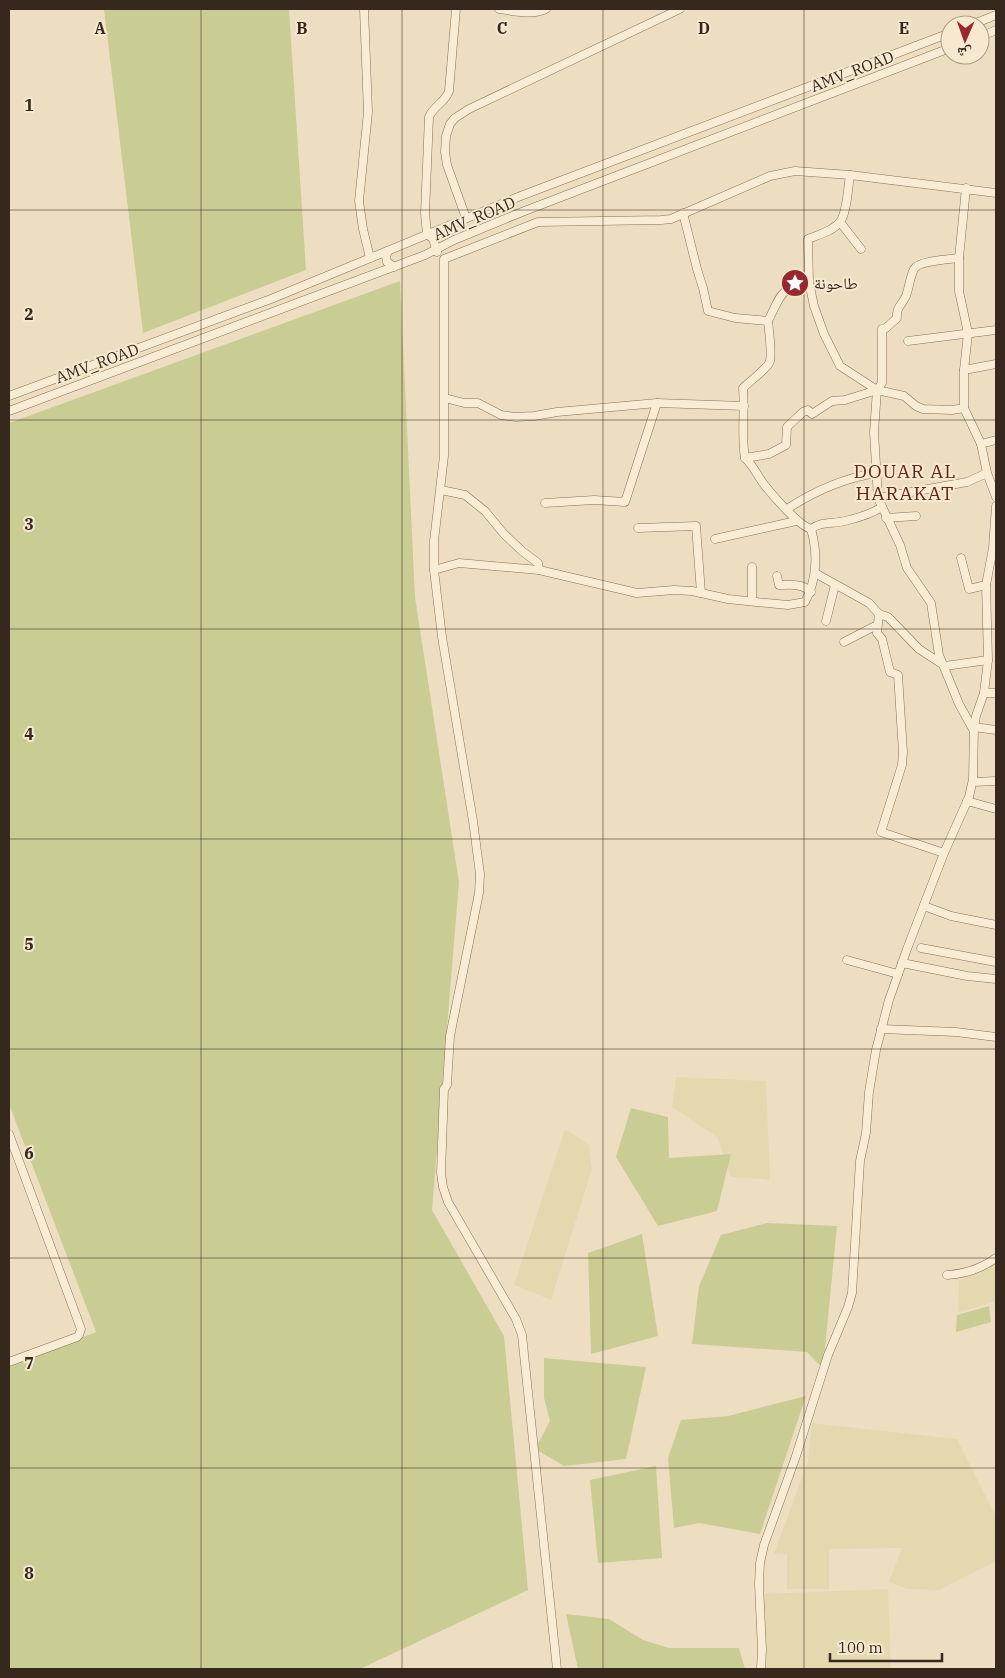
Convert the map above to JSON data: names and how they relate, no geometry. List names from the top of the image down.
{
  "streets": {
    "street": ["AMV_ROAD"]
  },
  "districts": ["DOUAR AL HARAKAT"],
  "places": {
    "place": ["طاحونة"]
  },
  "scale_bar": "100 m",
  "north": "bottom",
  "grid": {
    "columns": [
      "A",
      "B",
      "C",
      "D",
      "E"
    ],
    "rows": [
      "1",
      "2",
      "3",
      "4",
      "5",
      "6",
      "7",
      "8"
    ]
  }
}
